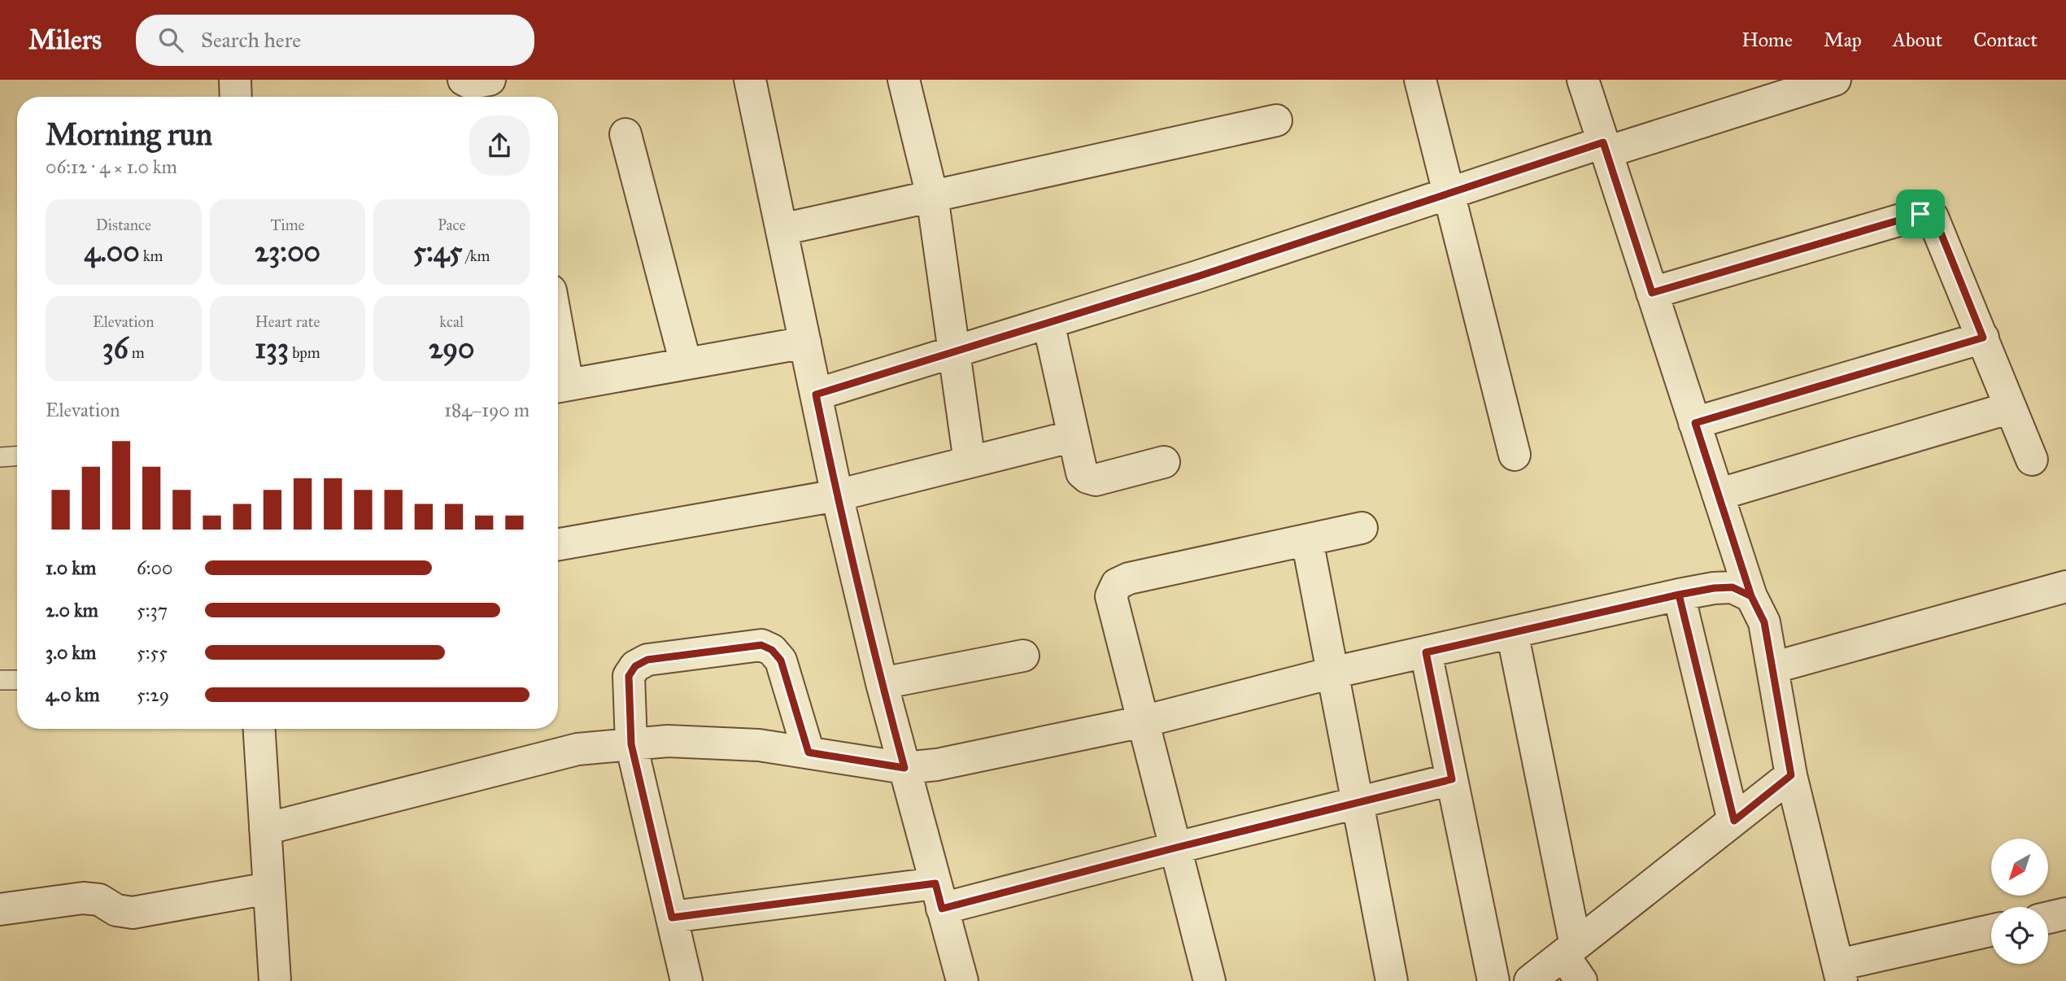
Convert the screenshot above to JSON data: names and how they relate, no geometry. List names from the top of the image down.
{
  "north": "bottom left",
  "page": {
    "header": "Milers",
    "search": "Search here",
    "nav": [
      "Home",
      "Map",
      "About",
      "Contact"
    ],
    "heading": ["Morning run", "06:12 · 4 × 1.0 km"],
    "stats": [
      ["Distance", "4.00 km"],
      ["Time", "23:00"],
      ["Pace", "5:45 /km"],
      ["Elevation", "36 m"],
      ["Heart rate", "133 bpm"],
      ["kcal", "290"]
    ],
    "chart": ["Elevation", "184–190 m"],
    "list": [
      {
        "name": "1.0 km",
        "note": "6:00"
      },
      {
        "name": "2.0 km",
        "note": "5:37"
      },
      {
        "name": "3.0 km",
        "note": "5:55"
      },
      {
        "name": "4.0 km",
        "note": "5:29"
      }
    ]
  }
}
